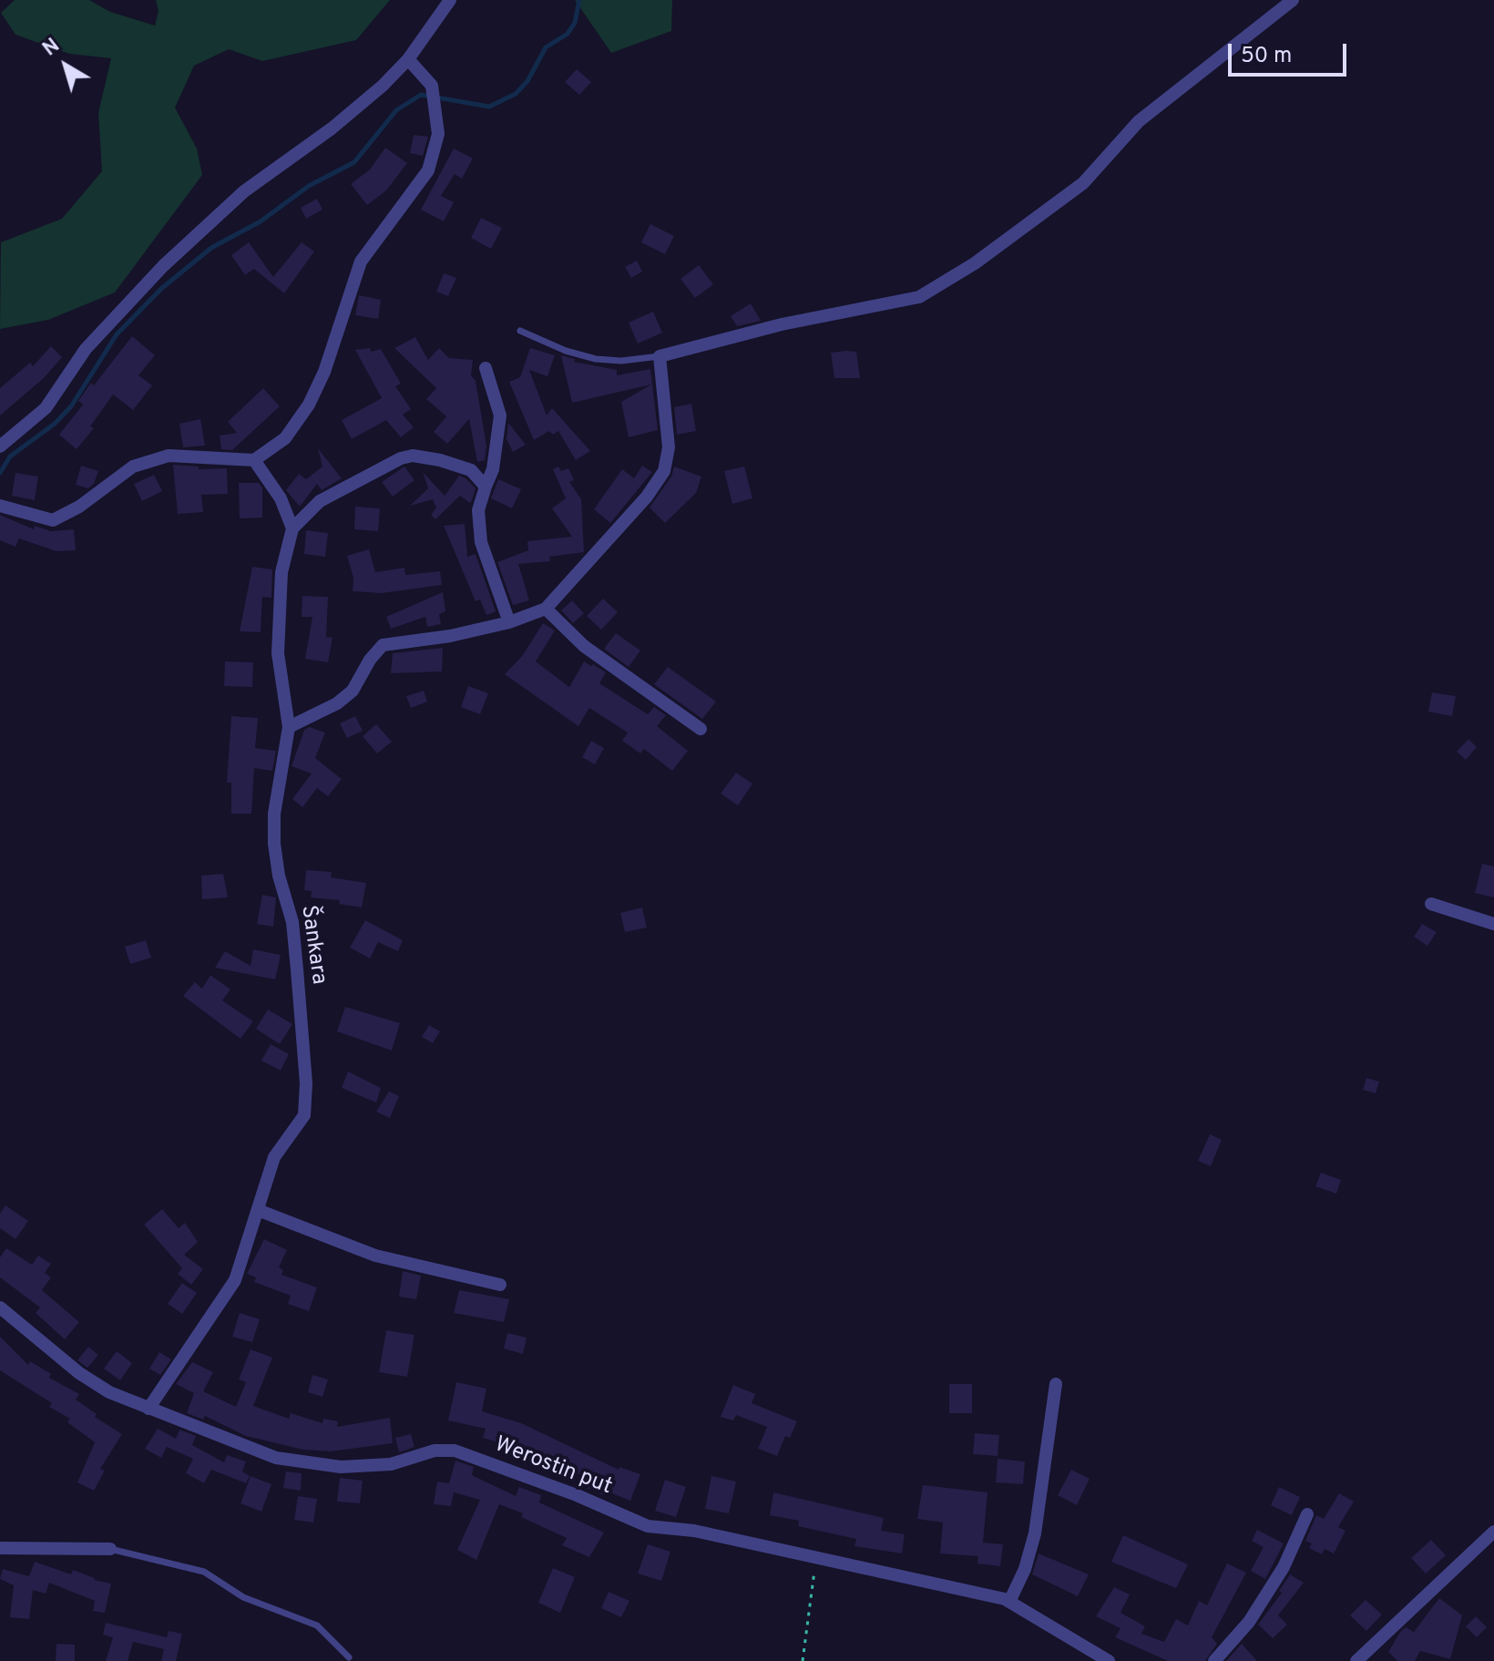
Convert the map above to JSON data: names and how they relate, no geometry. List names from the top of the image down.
{
  "streets": {
    "street": ["Šankara", "Werostin put"]
  },
  "crossings": [
    ["Šankara", "Werostin put"]
  ],
  "scale_bar": "50 m",
  "north": "top left"
}
